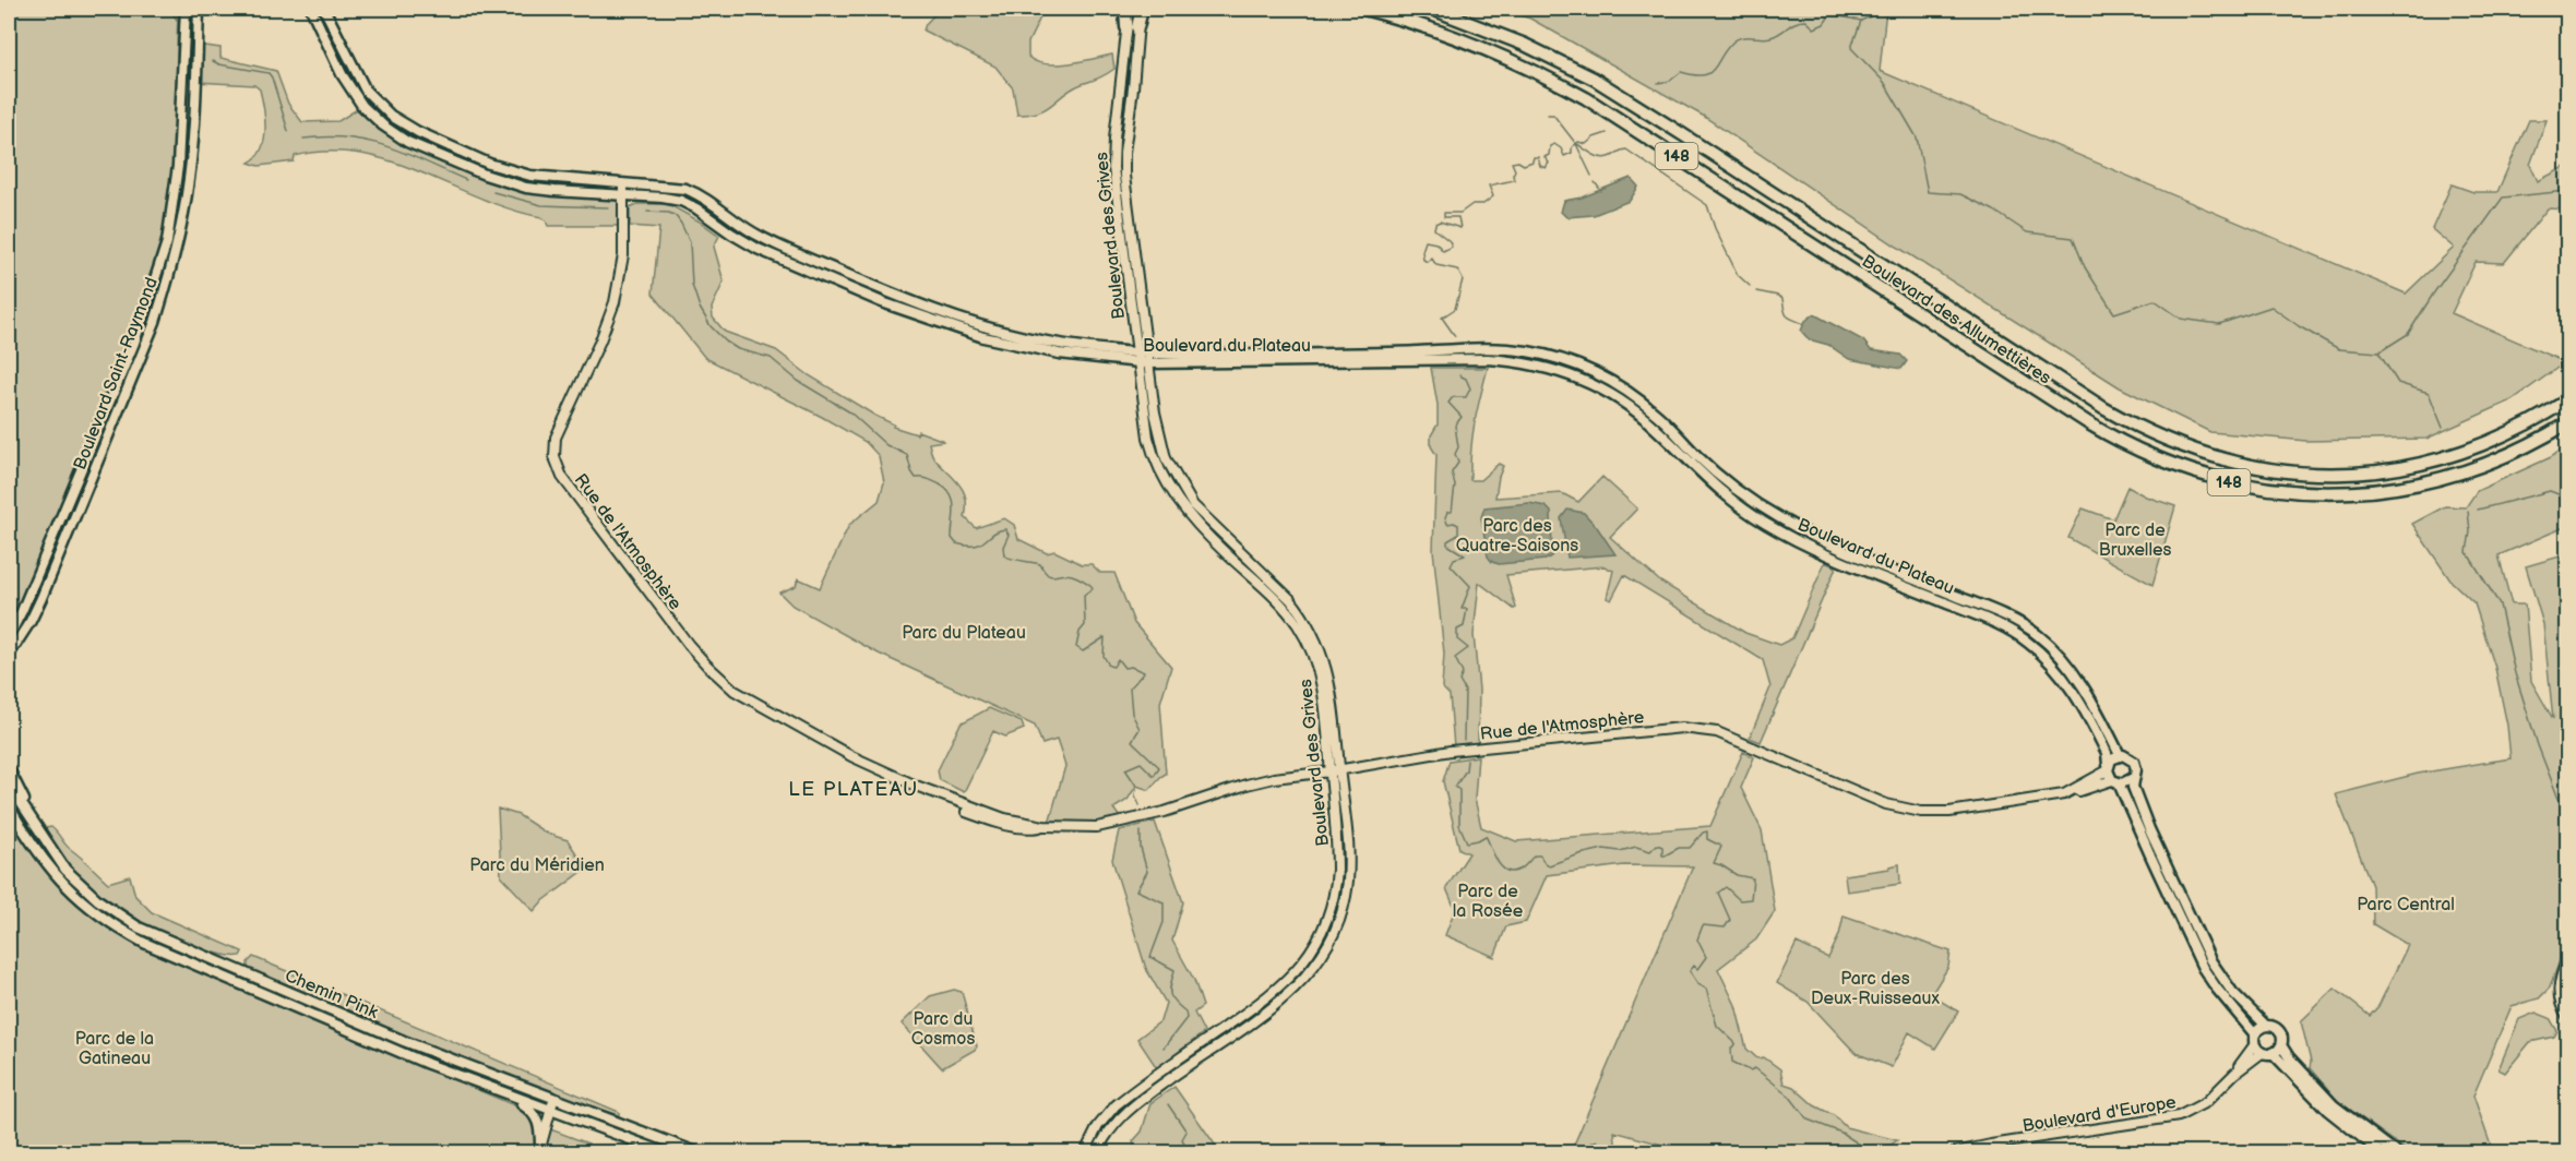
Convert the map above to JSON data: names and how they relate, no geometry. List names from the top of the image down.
{
  "streets": {
    "highway": ["148", "Boulevard des Allumettières"],
    "main road": ["Boulevard du Plateau", "Boulevard Saint-Raymond", "Chemin Pink"],
    "street": ["Boulevard des Grives", "Rue de l'Atmosphère", "Boulevard d'Europe"]
  },
  "crossings": [
    ["Boulevard des Grives", "Boulevard du Plateau"],
    ["Boulevard des Grives", "Rue de l'Atmosphère"],
    ["Boulevard du Plateau", "Rue de l'Atmosphère"]
  ],
  "districts": ["LE PLATEAU"],
  "parks": [
    "Parc des Quatre-Saisons",
    "Parc de Bruxelles",
    "Parc du Plateau",
    "Parc du Méridien",
    "Parc de la Rosée",
    "Parc Central",
    "Parc des Deux-Ruisseaux",
    "Parc du Cosmos",
    "Parc de la Gatineau"
  ]
}
